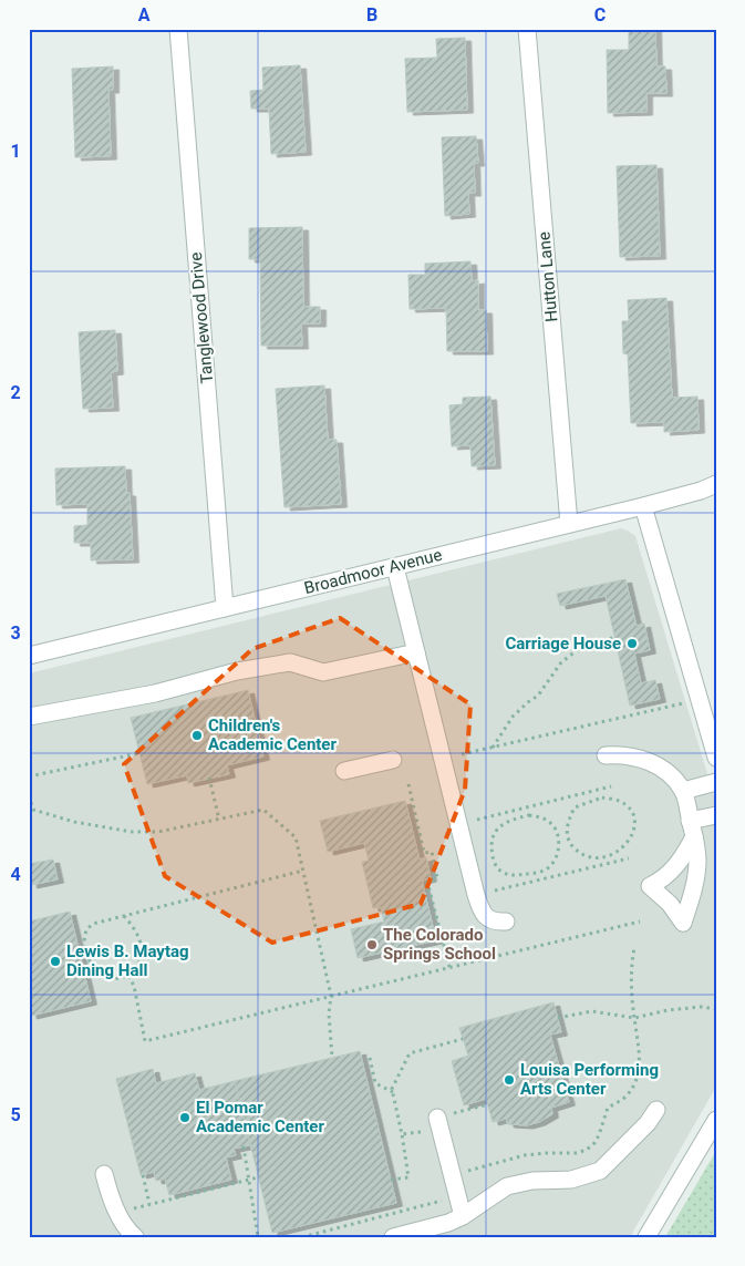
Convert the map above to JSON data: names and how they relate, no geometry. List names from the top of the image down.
{
  "streets": {
    "street": ["Hutton Lane", "Tanglewood Drive", "Broadmoor Avenue"]
  },
  "crossings": [
    ["Hutton Lane", "Broadmoor Avenue"],
    ["Tanglewood Drive", "Broadmoor Avenue"]
  ],
  "places": [
    "Carriage House",
    "Children's Academic Center",
    "The Colorado Springs School",
    "Lewis B. Maytag Dining Hall",
    "Louisa Performing Arts Center",
    "El Pomar Academic Center"
  ],
  "grid": {
    "columns": ["A", "B", "C"],
    "rows": [
      "1",
      "2",
      "3",
      "4",
      "5"
    ]
  }
}
